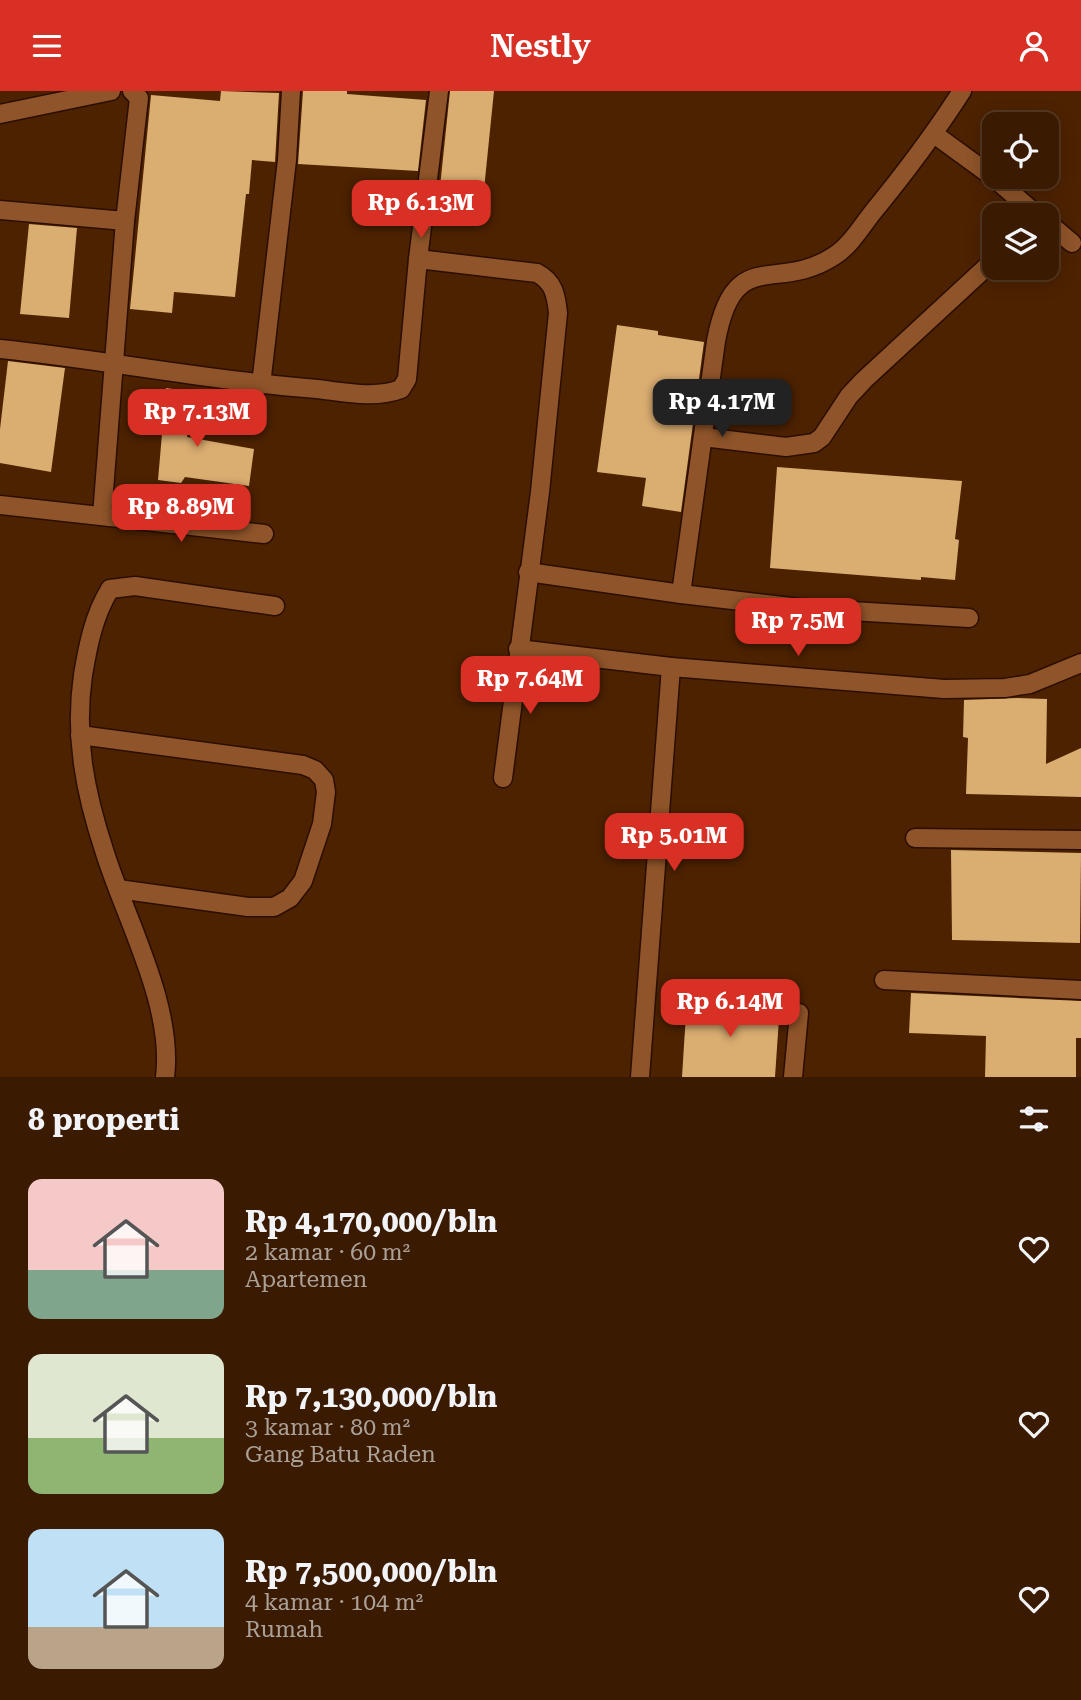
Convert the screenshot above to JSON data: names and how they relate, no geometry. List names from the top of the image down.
{
  "page": {
    "header": "Nestly",
    "price": [
      "Rp 6.13M",
      "Rp 4.17M",
      "Rp 7.13M",
      "Rp 8.89M",
      "Rp 7.5M",
      "Rp 7.64M",
      "Rp 5.01M",
      "Rp 6.14M"
    ],
    "heading": "8 properti",
    "list": [
      {
        "name": "Rp 4,170,000/bln",
        "note": "2 kamar · 60 m² · Apartemen"
      },
      {
        "name": "Rp 7,130,000/bln",
        "note": "3 kamar · 80 m² · Gang Batu Raden"
      },
      {
        "name": "Rp 7,500,000/bln",
        "note": "4 kamar · 104 m² · Rumah"
      }
    ]
  }
}
